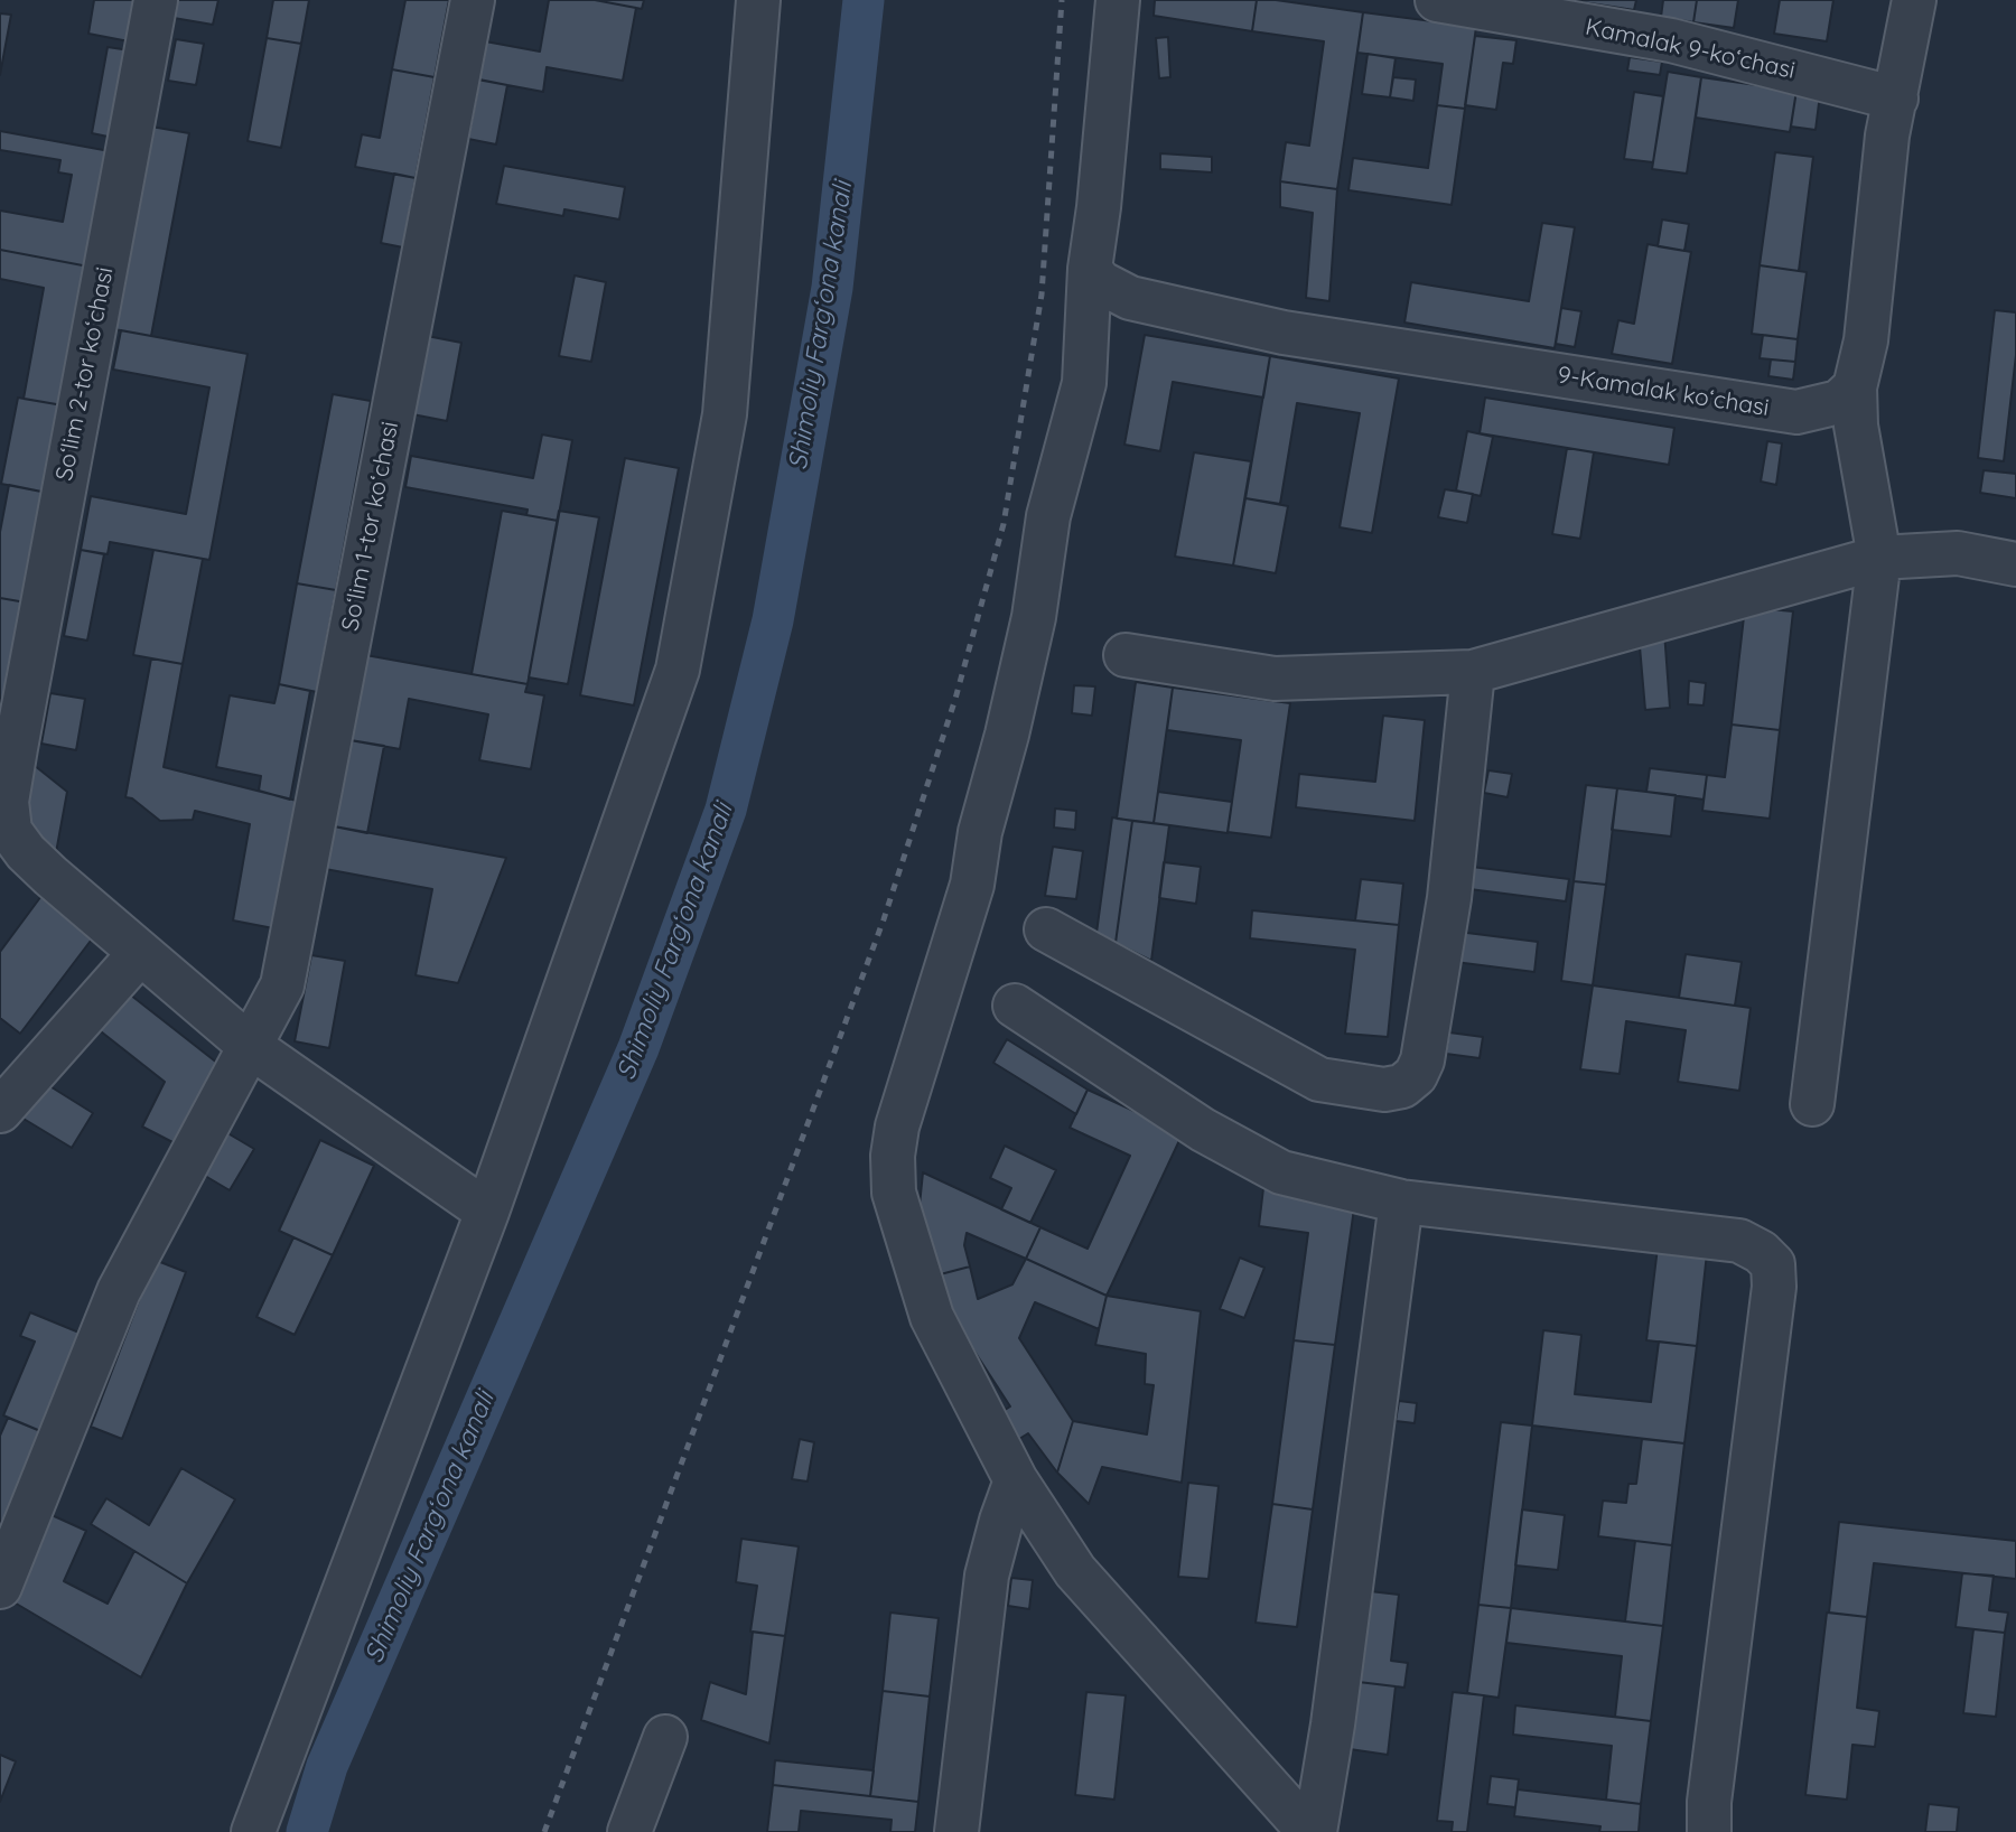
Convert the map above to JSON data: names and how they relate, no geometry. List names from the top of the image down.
{
  "streets": {
    "street": [
      "Kamalak 9-koʻchasi",
      "Soʻlim 2-tor koʻchasi",
      "9-Kamalak koʻchasi",
      "Soʻlim 1-tor koʻchasi"
    ]
  },
  "water": ["Shimoliy Fargʻona kanali"]
}
